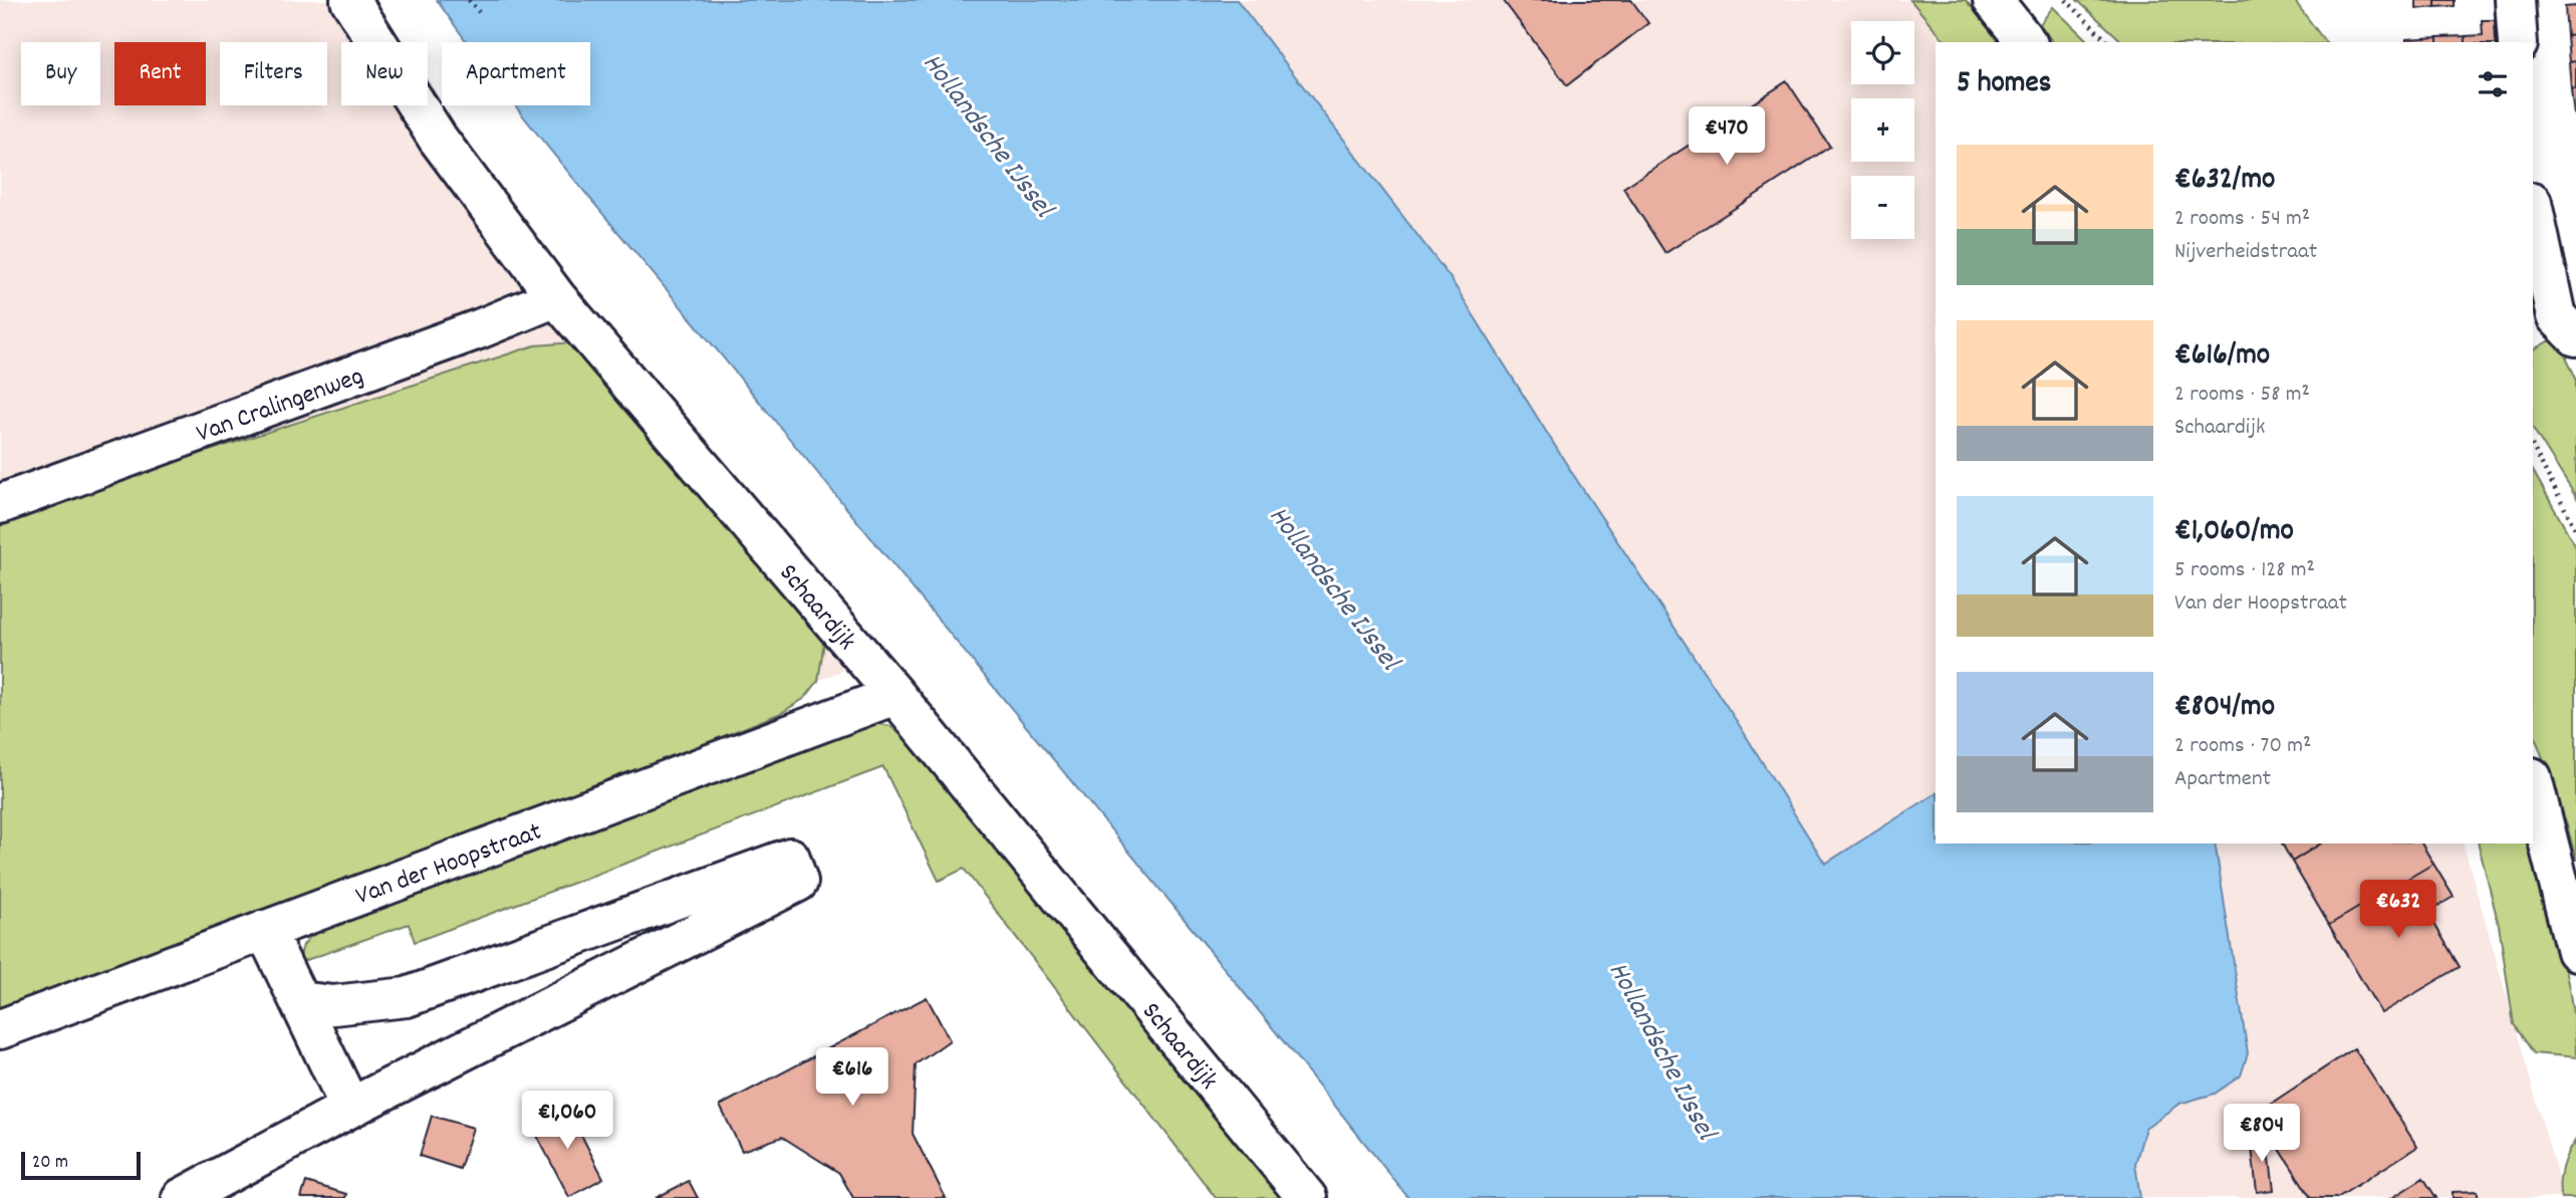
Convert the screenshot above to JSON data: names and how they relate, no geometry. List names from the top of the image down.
{
  "streets": {
    "street": ["Van Cralingenweg", "Schaardijk", "Van der Hoopstraat"]
  },
  "crossings": [
    ["Van Cralingenweg", "Schaardijk"],
    ["Schaardijk", "Van der Hoopstraat"]
  ],
  "water": ["Hollandsche IJssel"],
  "scale_bar": "20 m",
  "page": {
    "map_buttons": ["+", "−"],
    "chip": [
      "Buy",
      "Rent",
      "Filters",
      "New",
      "Apartment"
    ],
    "heading": "5 homes",
    "price": [
      "€470",
      "€632",
      "€616",
      "€1,060",
      "€804"
    ],
    "list": [
      {
        "name": "€632/mo",
        "note": "2 rooms · 54 m² · Nijverheidstraat"
      },
      {
        "name": "€616/mo",
        "note": "2 rooms · 58 m² · Schaardijk"
      },
      {
        "name": "€1,060/mo",
        "note": "5 rooms · 128 m² · Van der Hoopstraat"
      },
      {
        "name": "€804/mo",
        "note": "2 rooms · 70 m² · Apartment"
      }
    ],
    "scale": "20 m"
  }
}
